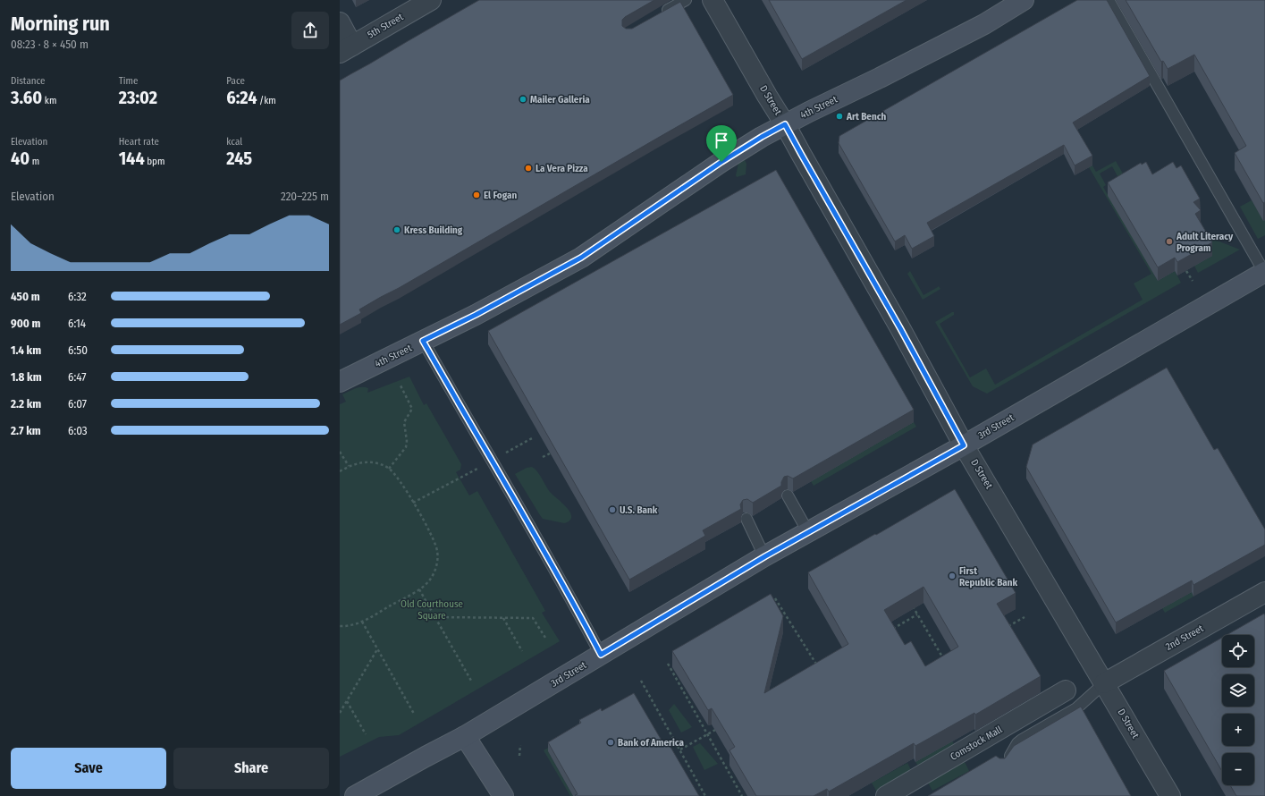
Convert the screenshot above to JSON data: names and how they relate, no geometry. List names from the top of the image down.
{
  "streets": {
    "main road": ["4th Street", "3rd Street"],
    "street": [
      "5th Street",
      "D Street",
      "2nd Street",
      "Comstock Mall"
    ]
  },
  "crossings": [
    ["D Street", "4th Street"],
    ["D Street", "3rd Street"],
    ["D Street", "2nd Street"]
  ],
  "parks": ["Old Courthouse Square"],
  "places": [
    "Mailer Galleria",
    "Art Bench",
    "La Vera Pizza",
    "El Fogan",
    "Kress Building",
    "Adult Literacy Program",
    "U.S. Bank",
    "First Republic Bank",
    "Bank of America"
  ],
  "page": {
    "heading": ["Morning run", "08:23 · 8 × 450 m"],
    "stats": [
      ["Distance", "3.60 km"],
      ["Time", "23:02"],
      ["Pace", "6:24 /km"],
      ["Elevation", "40 m"],
      ["Heart rate", "144 bpm"],
      ["kcal", "245"]
    ],
    "chart": ["Elevation", "220–225 m"],
    "list": [
      {
        "name": "450 m",
        "note": "6:32"
      },
      {
        "name": "900 m",
        "note": "6:14"
      },
      {
        "name": "1.4 km",
        "note": "6:50"
      },
      {
        "name": "1.8 km",
        "note": "6:47"
      },
      {
        "name": "2.2 km",
        "note": "6:07"
      },
      {
        "name": "2.7 km",
        "note": "6:03"
      }
    ],
    "map_buttons": ["+", "−"],
    "buttons": ["Save", "Share"]
  }
}
